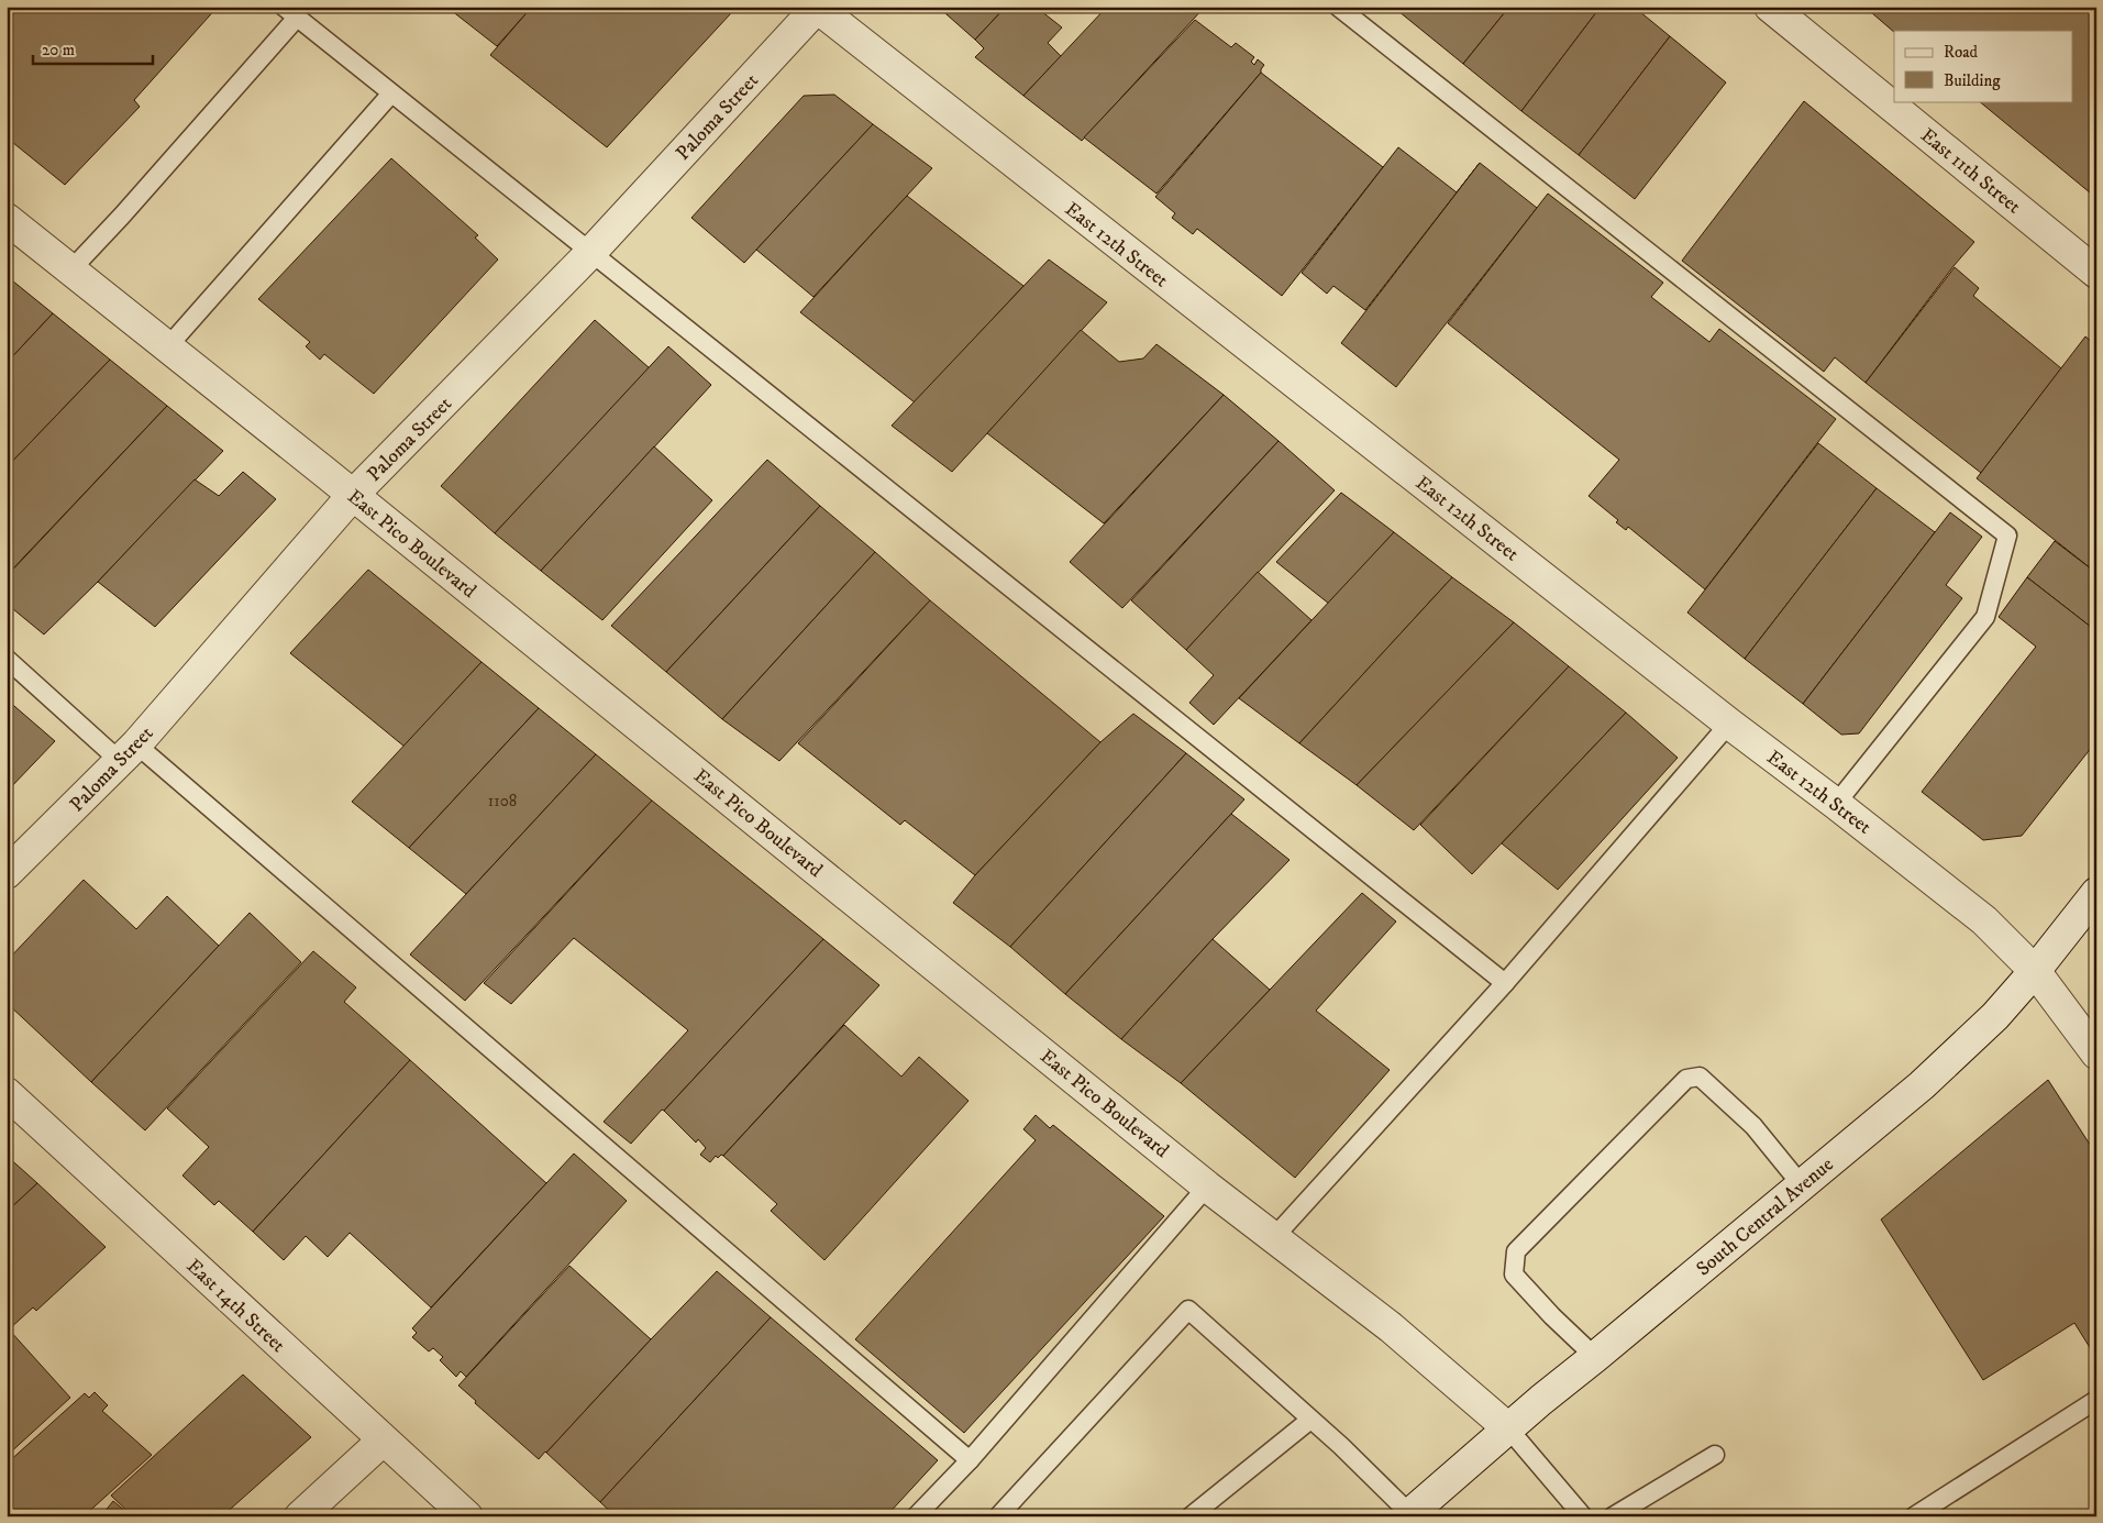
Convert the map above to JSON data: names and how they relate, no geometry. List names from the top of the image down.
{
  "streets": {
    "street": [
      "Paloma Street",
      "East 11th Street",
      "East 12th Street",
      "East Pico Boulevard",
      "South Central Avenue",
      "East 14th Street"
    ]
  },
  "crossings": [
    ["Paloma Street", "East 12th Street"],
    ["Paloma Street", "East Pico Boulevard"],
    ["East 12th Street", "South Central Avenue"],
    ["East Pico Boulevard", "South Central Avenue"]
  ],
  "house_numbers": ["1108"],
  "legend": ["Road", "Building"],
  "scale_bar": "20 m"
}
